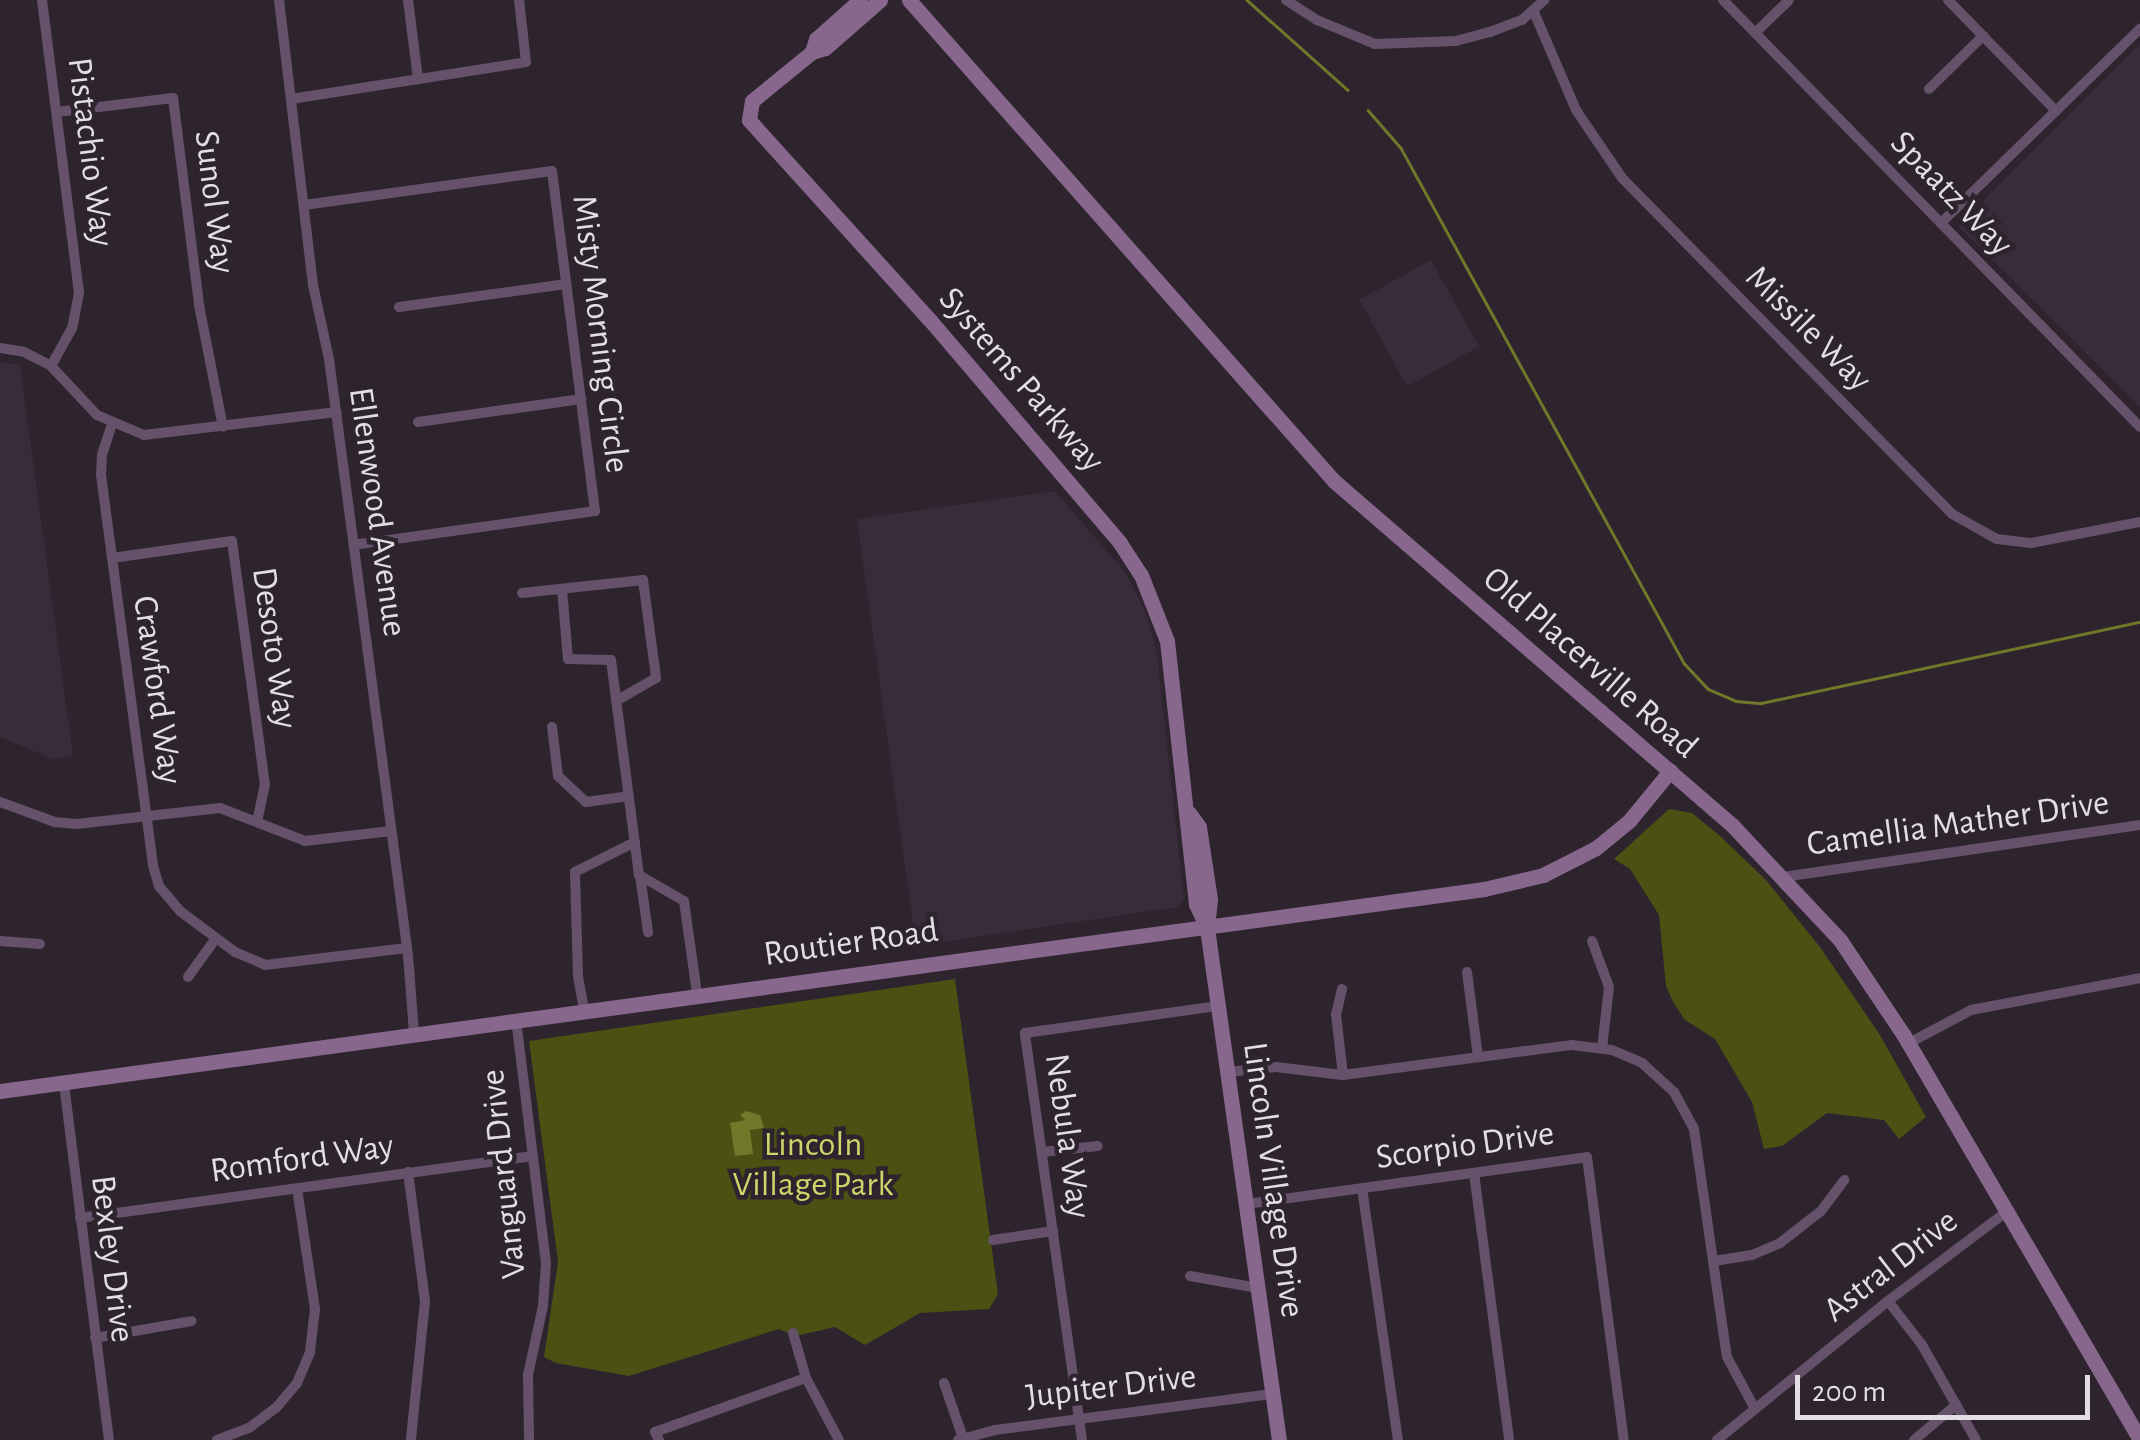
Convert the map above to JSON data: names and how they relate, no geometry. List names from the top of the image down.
{
  "streets": {
    "street": [
      "Pistachio Way",
      "Spaatz Way",
      "Sunol Way",
      "Missile Way",
      "Misty Morning Circle",
      "Systems Parkway",
      "Ellenwood Avenue",
      "Desoto Way",
      "Old Placerville Road",
      "Crawford Way",
      "Camellia Mather Drive",
      "Routier Road",
      "Nebula Way",
      "Scorpio Drive",
      "Romford Way",
      "Vanguard Drive",
      "Lincoln Village Drive",
      "Bexley Drive",
      "Astral Drive",
      "Jupiter Drive"
    ]
  },
  "crossings": [
    ["Pistachio Way", "Sunol Way"],
    ["Misty Morning Circle", "Ellenwood Avenue"],
    ["Systems Parkway", "Routier Road"],
    ["Systems Parkway", "Lincoln Village Drive"],
    ["Ellenwood Avenue", "Crawford Way"],
    ["Ellenwood Avenue", "Routier Road"],
    ["Desoto Way", "Crawford Way"],
    ["Old Placerville Road", "Camellia Mather Drive"],
    ["Old Placerville Road", "Routier Road"],
    ["Old Placerville Road", "Astral Drive"],
    ["Routier Road", "Vanguard Drive"],
    ["Routier Road", "Lincoln Village Drive"],
    ["Routier Road", "Bexley Drive"],
    ["Nebula Way", "Lincoln Village Drive"],
    ["Nebula Way", "Jupiter Drive"],
    ["Scorpio Drive", "Lincoln Village Drive"],
    ["Romford Way", "Vanguard Drive"],
    ["Romford Way", "Bexley Drive"],
    ["Lincoln Village Drive", "Jupiter Drive"]
  ],
  "parks": ["Lincoln Village Park"],
  "scale_bar": "200 m"
}
